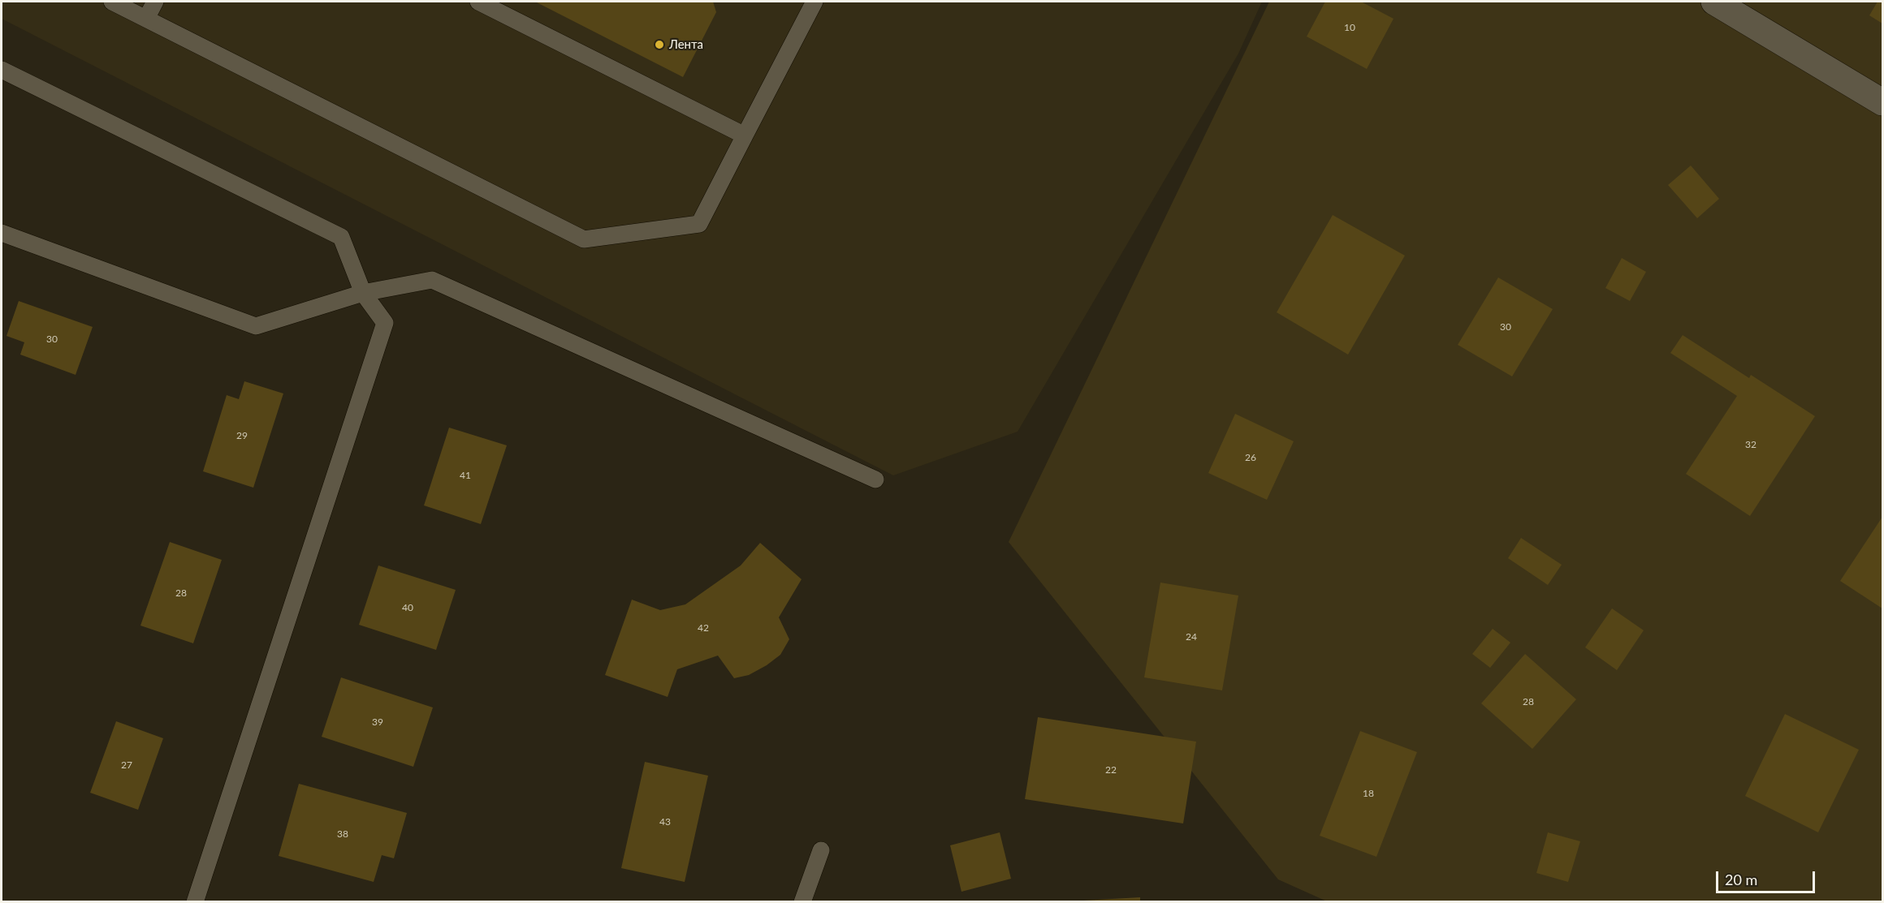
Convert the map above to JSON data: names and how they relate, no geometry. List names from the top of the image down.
{
  "places": ["Лента"],
  "house_numbers": [
    "10",
    "30",
    "30",
    "29",
    "32",
    "26",
    "41",
    "28",
    "40",
    "42",
    "24",
    "28",
    "39",
    "27",
    "22",
    "18",
    "43",
    "38"
  ],
  "scale_bar": "20 m"
}
